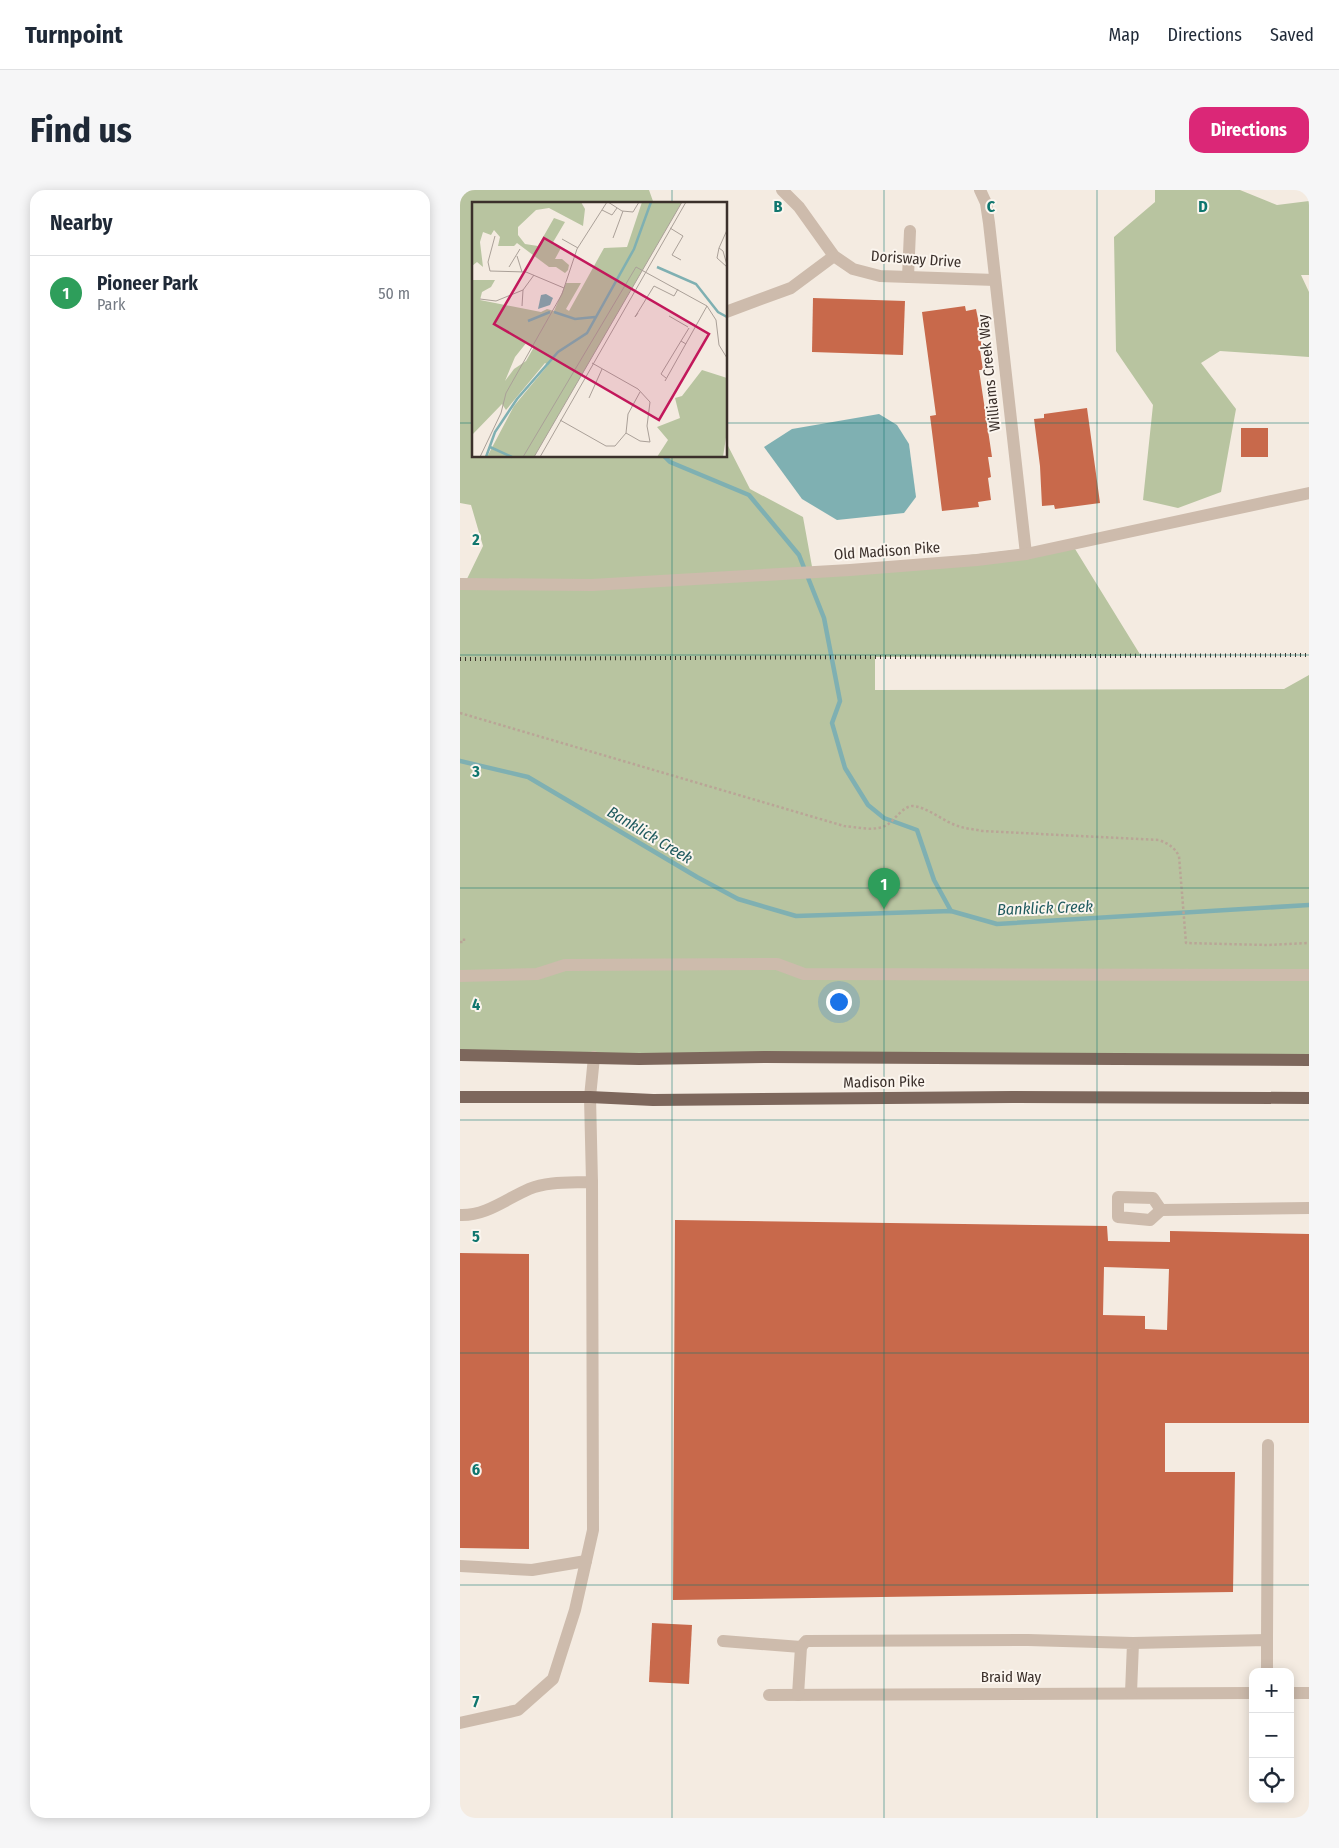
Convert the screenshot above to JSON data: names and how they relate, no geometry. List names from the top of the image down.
{
  "streets": {
    "main road": ["Madison Pike"],
    "street": [
      "Dorisway Drive",
      "Williams Creek Way",
      "Old Madison Pike",
      "Braid Way"
    ]
  },
  "crossings": [
    ["Dorisway Drive", "Williams Creek Way"],
    ["Williams Creek Way", "Old Madison Pike"]
  ],
  "water": ["Banklick Creek"],
  "page": {
    "header": "Turnpoint",
    "nav": ["Map", "Directions", "Saved"],
    "buttons": "Directions",
    "title": "Find us",
    "heading": "Nearby",
    "list": [
      {
        "mark": "1",
        "name": "Pioneer Park",
        "note": "Park",
        "value": "50 m"
      }
    ],
    "pins": "1",
    "map_buttons": ["+", "−"]
  },
  "grid": {
    "columns": ["B", "C", "D"],
    "rows": [
      "2",
      "3",
      "4",
      "5",
      "6",
      "7"
    ]
  }
}
